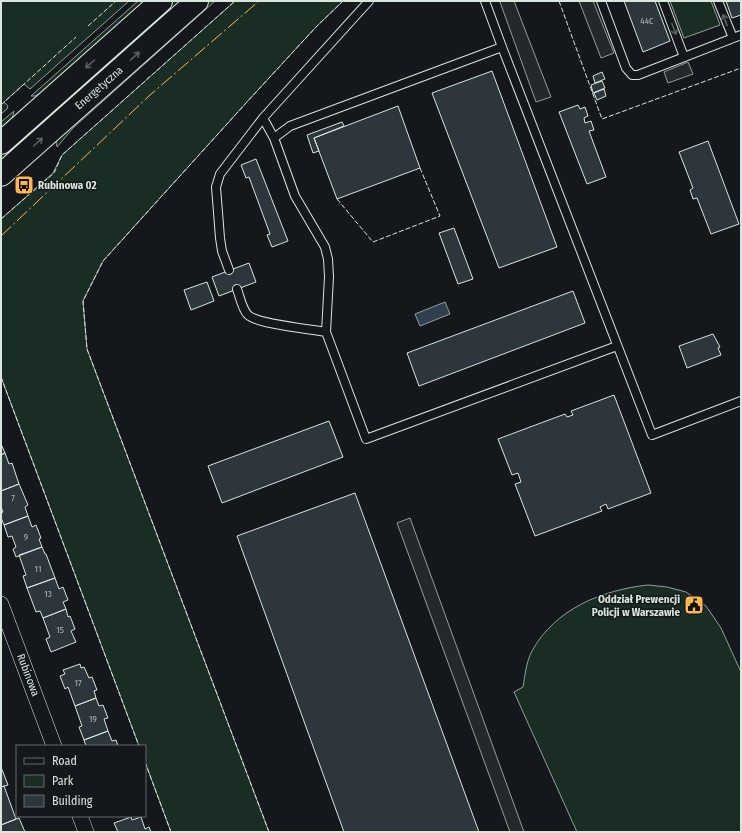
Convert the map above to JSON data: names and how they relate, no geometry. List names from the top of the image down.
{
  "streets": {
    "street": ["Energetyczna", "Rubinowa"]
  },
  "places": {
    "bus stop": ["Rubinowa 02"],
    "public building": ["Oddział Prewencji Policji w Warszawie"]
  },
  "house_numbers": [
    "44C",
    "7",
    "9",
    "11",
    "13",
    "15",
    "17",
    "19"
  ],
  "legend": ["Road", "Park", "Building"]
}
